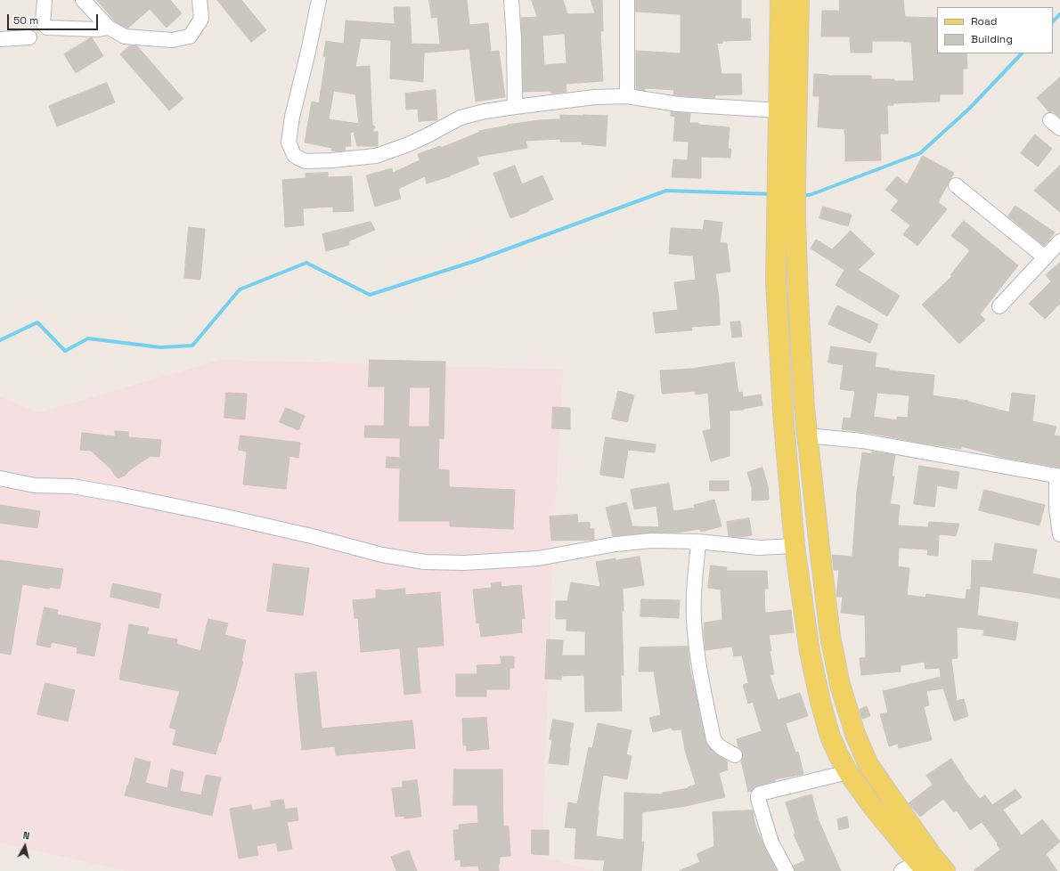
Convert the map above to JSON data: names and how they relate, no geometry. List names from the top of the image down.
{
  "legend": ["Road", "Building"],
  "scale_bar": "50 m",
  "north": "top"
}
